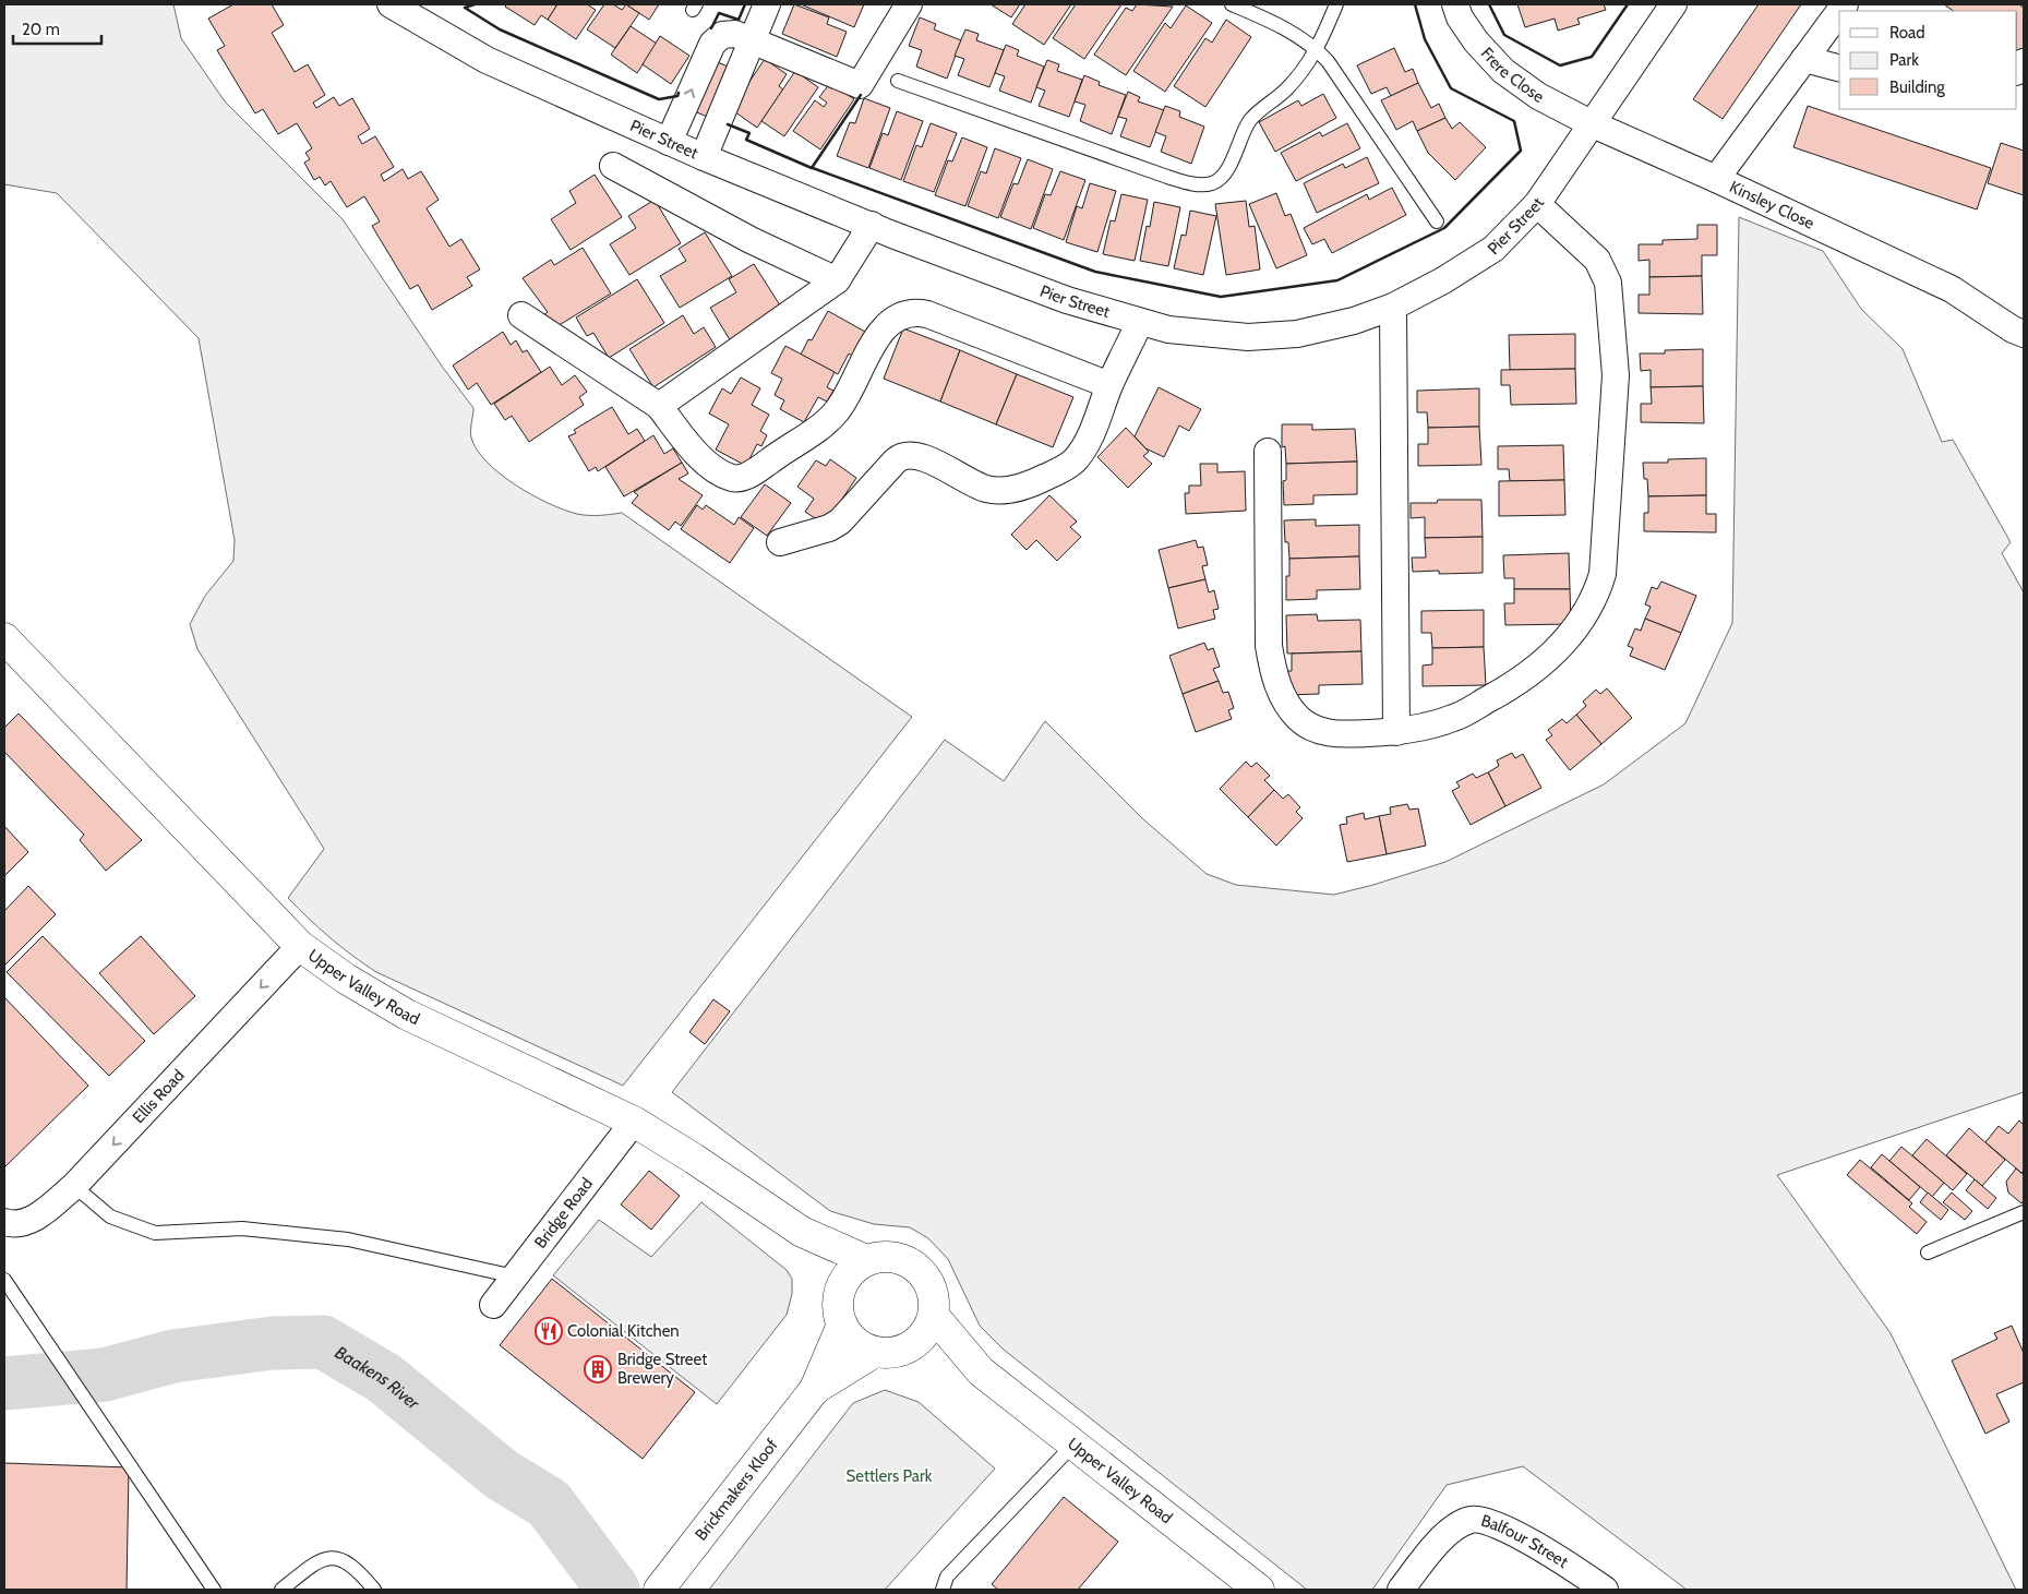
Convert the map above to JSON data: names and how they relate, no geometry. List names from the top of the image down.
{
  "streets": {
    "street": [
      "Frere Close",
      "Pier Street",
      "Kinsley Close",
      "Upper Valley Road",
      "Ellis Road",
      "Bridge Road",
      "Brickmakers Kloof",
      "Balfour Street"
    ]
  },
  "crossings": [
    ["Frere Close", "Pier Street"],
    ["Frere Close", "Kinsley Close"],
    ["Pier Street", "Kinsley Close"],
    ["Upper Valley Road", "Ellis Road"],
    ["Upper Valley Road", "Bridge Road"],
    ["Upper Valley Road", "Brickmakers Kloof"]
  ],
  "one_way": ["Ellis Road"],
  "water": ["Baakens River"],
  "parks": ["Settlers Park"],
  "places": {
    "restaurant": ["Colonial Kitchen"],
    "building": ["Bridge Street Brewery"]
  },
  "legend": ["Road", "Park", "Building"],
  "scale_bar": "20 m"
}
